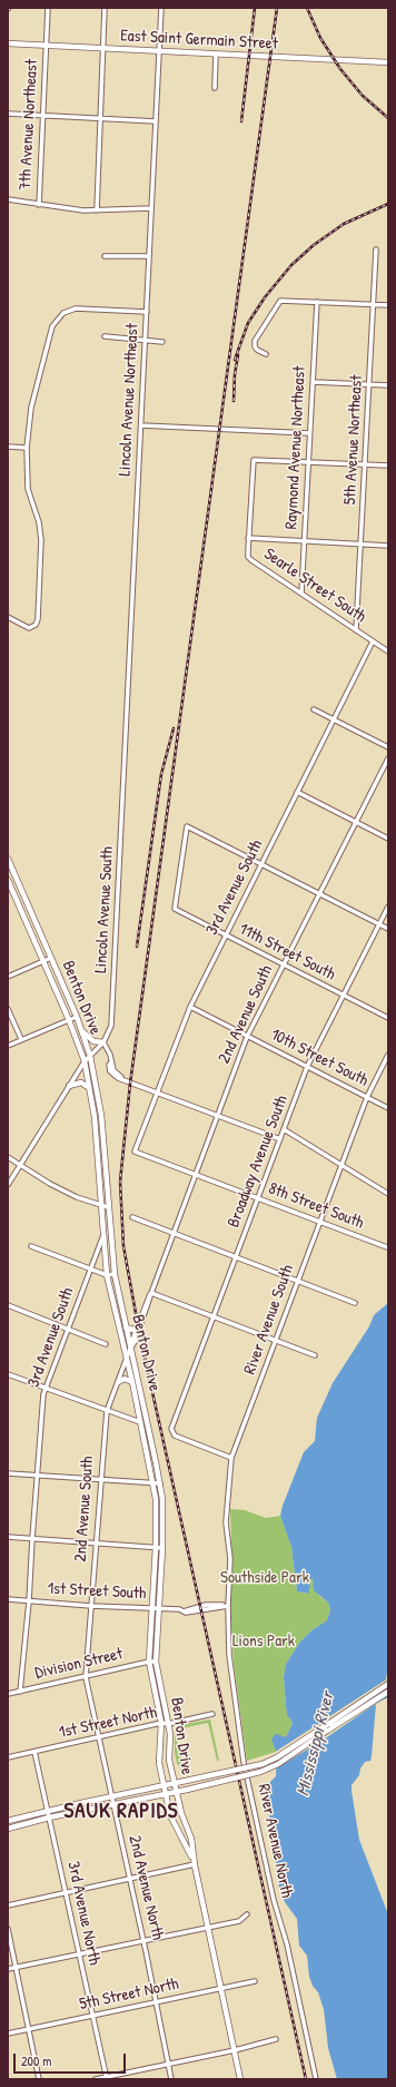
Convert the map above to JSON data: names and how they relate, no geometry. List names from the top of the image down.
{
  "streets": {
    "main road": ["East Saint Germain Street", "Benton Drive"],
    "street": [
      "7th Avenue Northeast",
      "Lincoln Avenue Northeast",
      "5th Avenue Northeast",
      "Raymond Avenue Northeast",
      "Searle Street South",
      "3rd Avenue South",
      "Lincoln Avenue South",
      "11th Street South",
      "2nd Avenue South",
      "10th Street South",
      "Broadway Avenue South",
      "8th Street South",
      "River Avenue South",
      "1st Street South",
      "Division Street",
      "1st Street North",
      "River Avenue North",
      "2nd Avenue North",
      "3rd Avenue North",
      "5th Street North"
    ]
  },
  "crossings": [
    ["East Saint Germain Street", "7th Avenue Northeast"],
    ["East Saint Germain Street", "Lincoln Avenue Northeast"],
    ["Lincoln Avenue Northeast", "Lincoln Avenue South"],
    ["5th Avenue Northeast", "Searle Street South"],
    ["Raymond Avenue Northeast", "Searle Street South"],
    ["Searle Street South", "3rd Avenue South"],
    ["3rd Avenue South", "11th Street South"],
    ["3rd Avenue South", "Benton Drive"],
    ["3rd Avenue South", "10th Street South"],
    ["3rd Avenue South", "8th Street South"],
    ["3rd Avenue South", "1st Street South"],
    ["3rd Avenue South", "Division Street"],
    ["Lincoln Avenue South", "Benton Drive"],
    ["11th Street South", "2nd Avenue South"],
    ["11th Street South", "Broadway Avenue South"],
    ["Benton Drive", "2nd Avenue South"],
    ["Benton Drive", "1st Street South"],
    ["Benton Drive", "Division Street"],
    ["Benton Drive", "1st Street North"],
    ["Benton Drive", "5th Street North"],
    ["2nd Avenue South", "10th Street South"],
    ["2nd Avenue South", "8th Street South"],
    ["2nd Avenue South", "1st Street South"],
    ["2nd Avenue South", "Division Street"],
    ["2nd Avenue South", "2nd Avenue North"],
    ["10th Street South", "Broadway Avenue South"],
    ["10th Street South", "River Avenue South"],
    ["Broadway Avenue South", "8th Street South"],
    ["Broadway Avenue South", "River Avenue South"],
    ["8th Street South", "River Avenue South"],
    ["River Avenue South", "1st Street South"],
    ["River Avenue South", "River Avenue North"],
    ["1st Street South", "River Avenue North"],
    ["Division Street", "2nd Avenue North"],
    ["1st Street North", "2nd Avenue North"],
    ["1st Street North", "3rd Avenue North"],
    ["2nd Avenue North", "5th Street North"],
    ["3rd Avenue North", "5th Street North"]
  ],
  "districts": ["SAUK RAPIDS"],
  "water": ["Mississippi River"],
  "parks": ["Southside Park", "Lions Park"],
  "scale_bar": "200 m"
}
